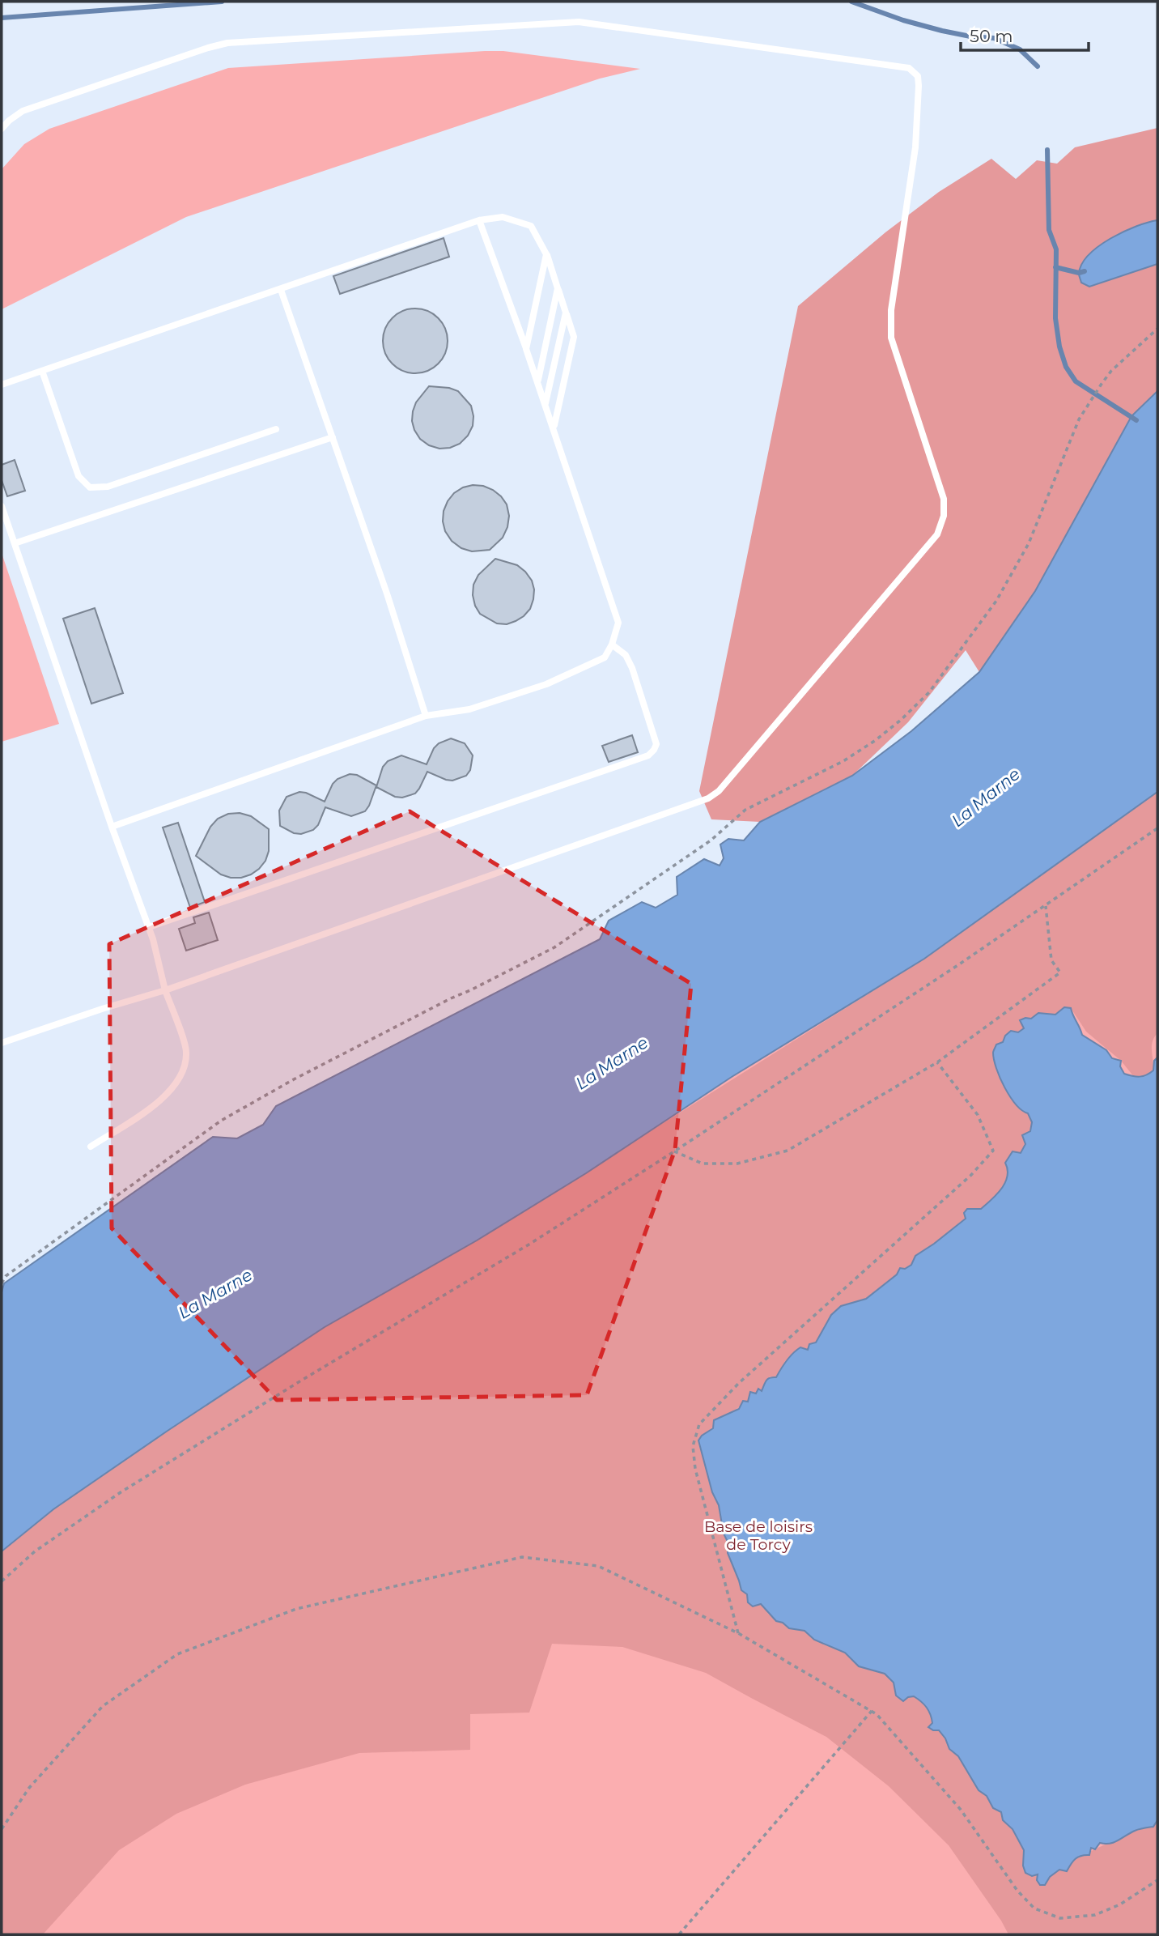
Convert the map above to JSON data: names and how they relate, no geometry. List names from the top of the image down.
{
  "water": ["La Marne"],
  "parks": ["Base de loisirs de Torcy"],
  "scale_bar": "50 m"
}
